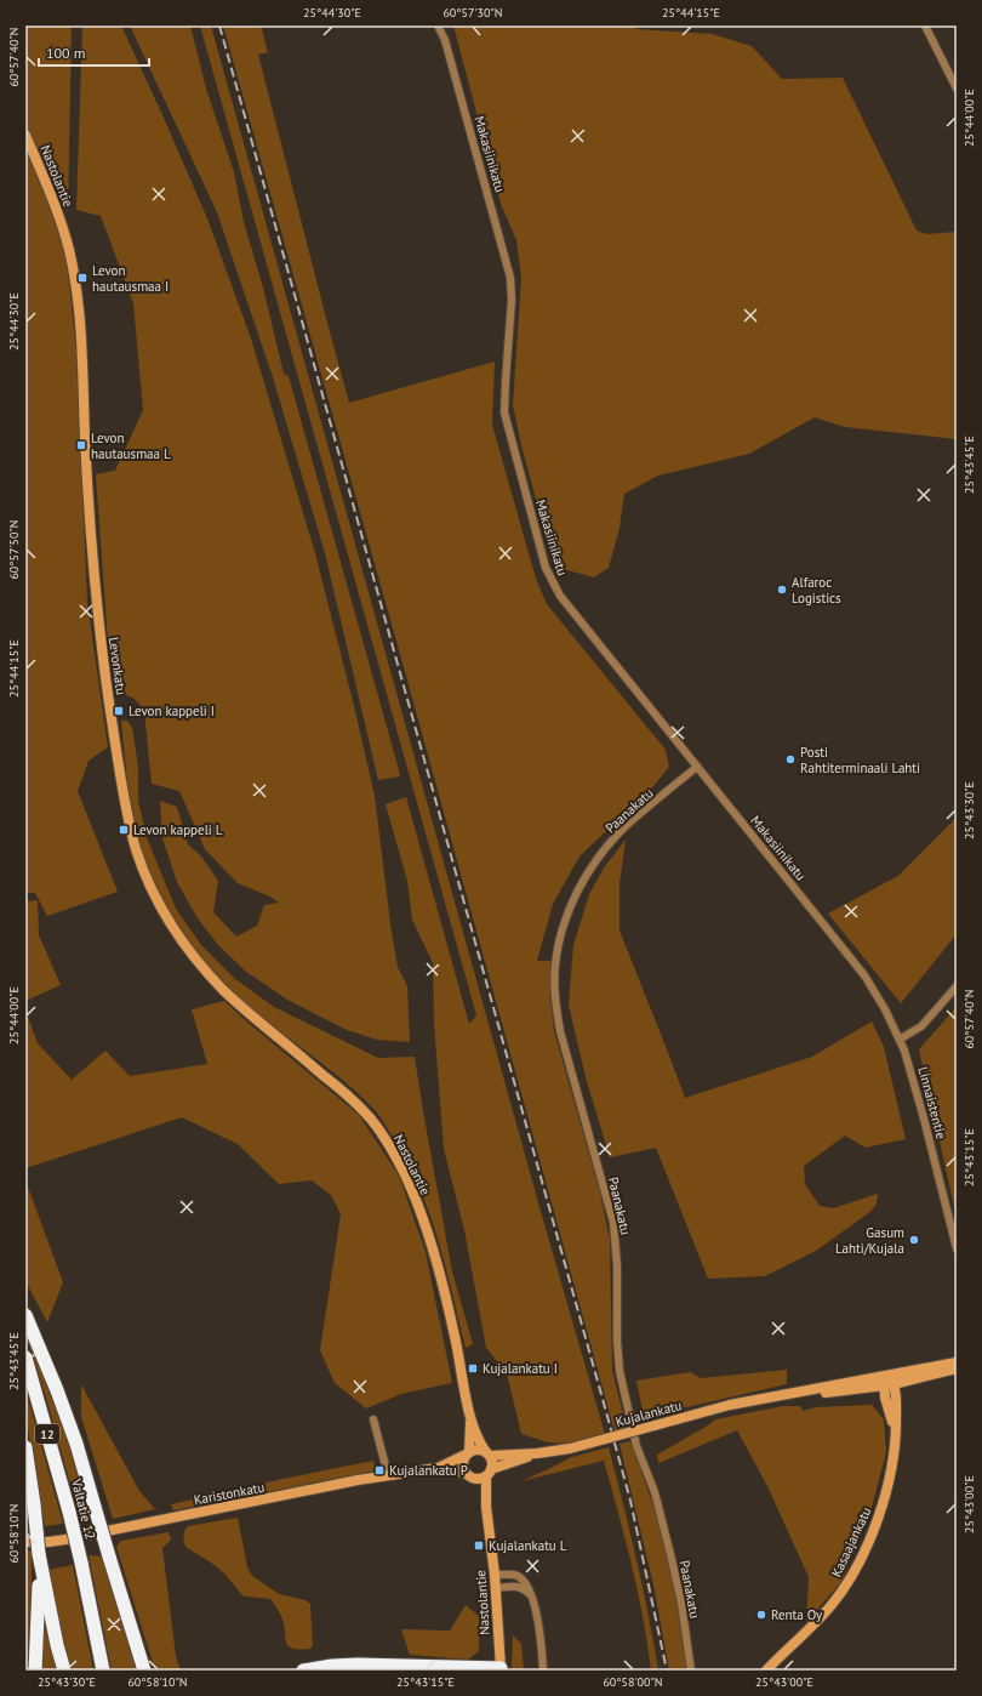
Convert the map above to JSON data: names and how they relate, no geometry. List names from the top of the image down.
{
  "streets": {
    "highway": ["12", "Valtatie 12"],
    "main road": [
      "Nastolantie",
      "Levonkatu",
      "Kujalankatu",
      "Karistonkatu",
      "Kasaajankatu"
    ],
    "street": ["Makasiinikatu", "Paanakatu", "Linnaistentie"]
  },
  "crossings": [
    ["Makasiinikatu", "Paanakatu"],
    ["Makasiinikatu", "Linnaistentie"],
    ["Nastolantie", "Levonkatu"],
    ["Nastolantie", "Kujalankatu"],
    ["Nastolantie", "Karistonkatu"],
    ["Kujalankatu", "Karistonkatu"],
    ["Kujalankatu", "Kasaajankatu"]
  ],
  "places": {
    "transit": [
      "Levon hautausmaa I",
      "Levon hautausmaa L",
      "Levon kappeli I",
      "Levon kappeli L",
      "Kujalankatu I",
      "Kujalankatu P",
      "Kujalankatu L"
    ],
    "other": [
      "Alfaroc Logistics",
      "Posti Rahtiterminaali Lahti",
      "Gasum Lahti/Kujala",
      "Renta Oy"
    ]
  },
  "scale_bar": "100 m",
  "coordinates": [
    "25°44'30\"E",
    "60°57'30\"N",
    "25°44'15\"E",
    "60°57'40\"N",
    "25°44'00\"E",
    "25°43'45\"E",
    "60°57'50\"N",
    "25°43'30\"E",
    "25°43'15\"E",
    "25°43'00\"E",
    "60°58'10\"N",
    "60°58'00\"N"
  ]
}
